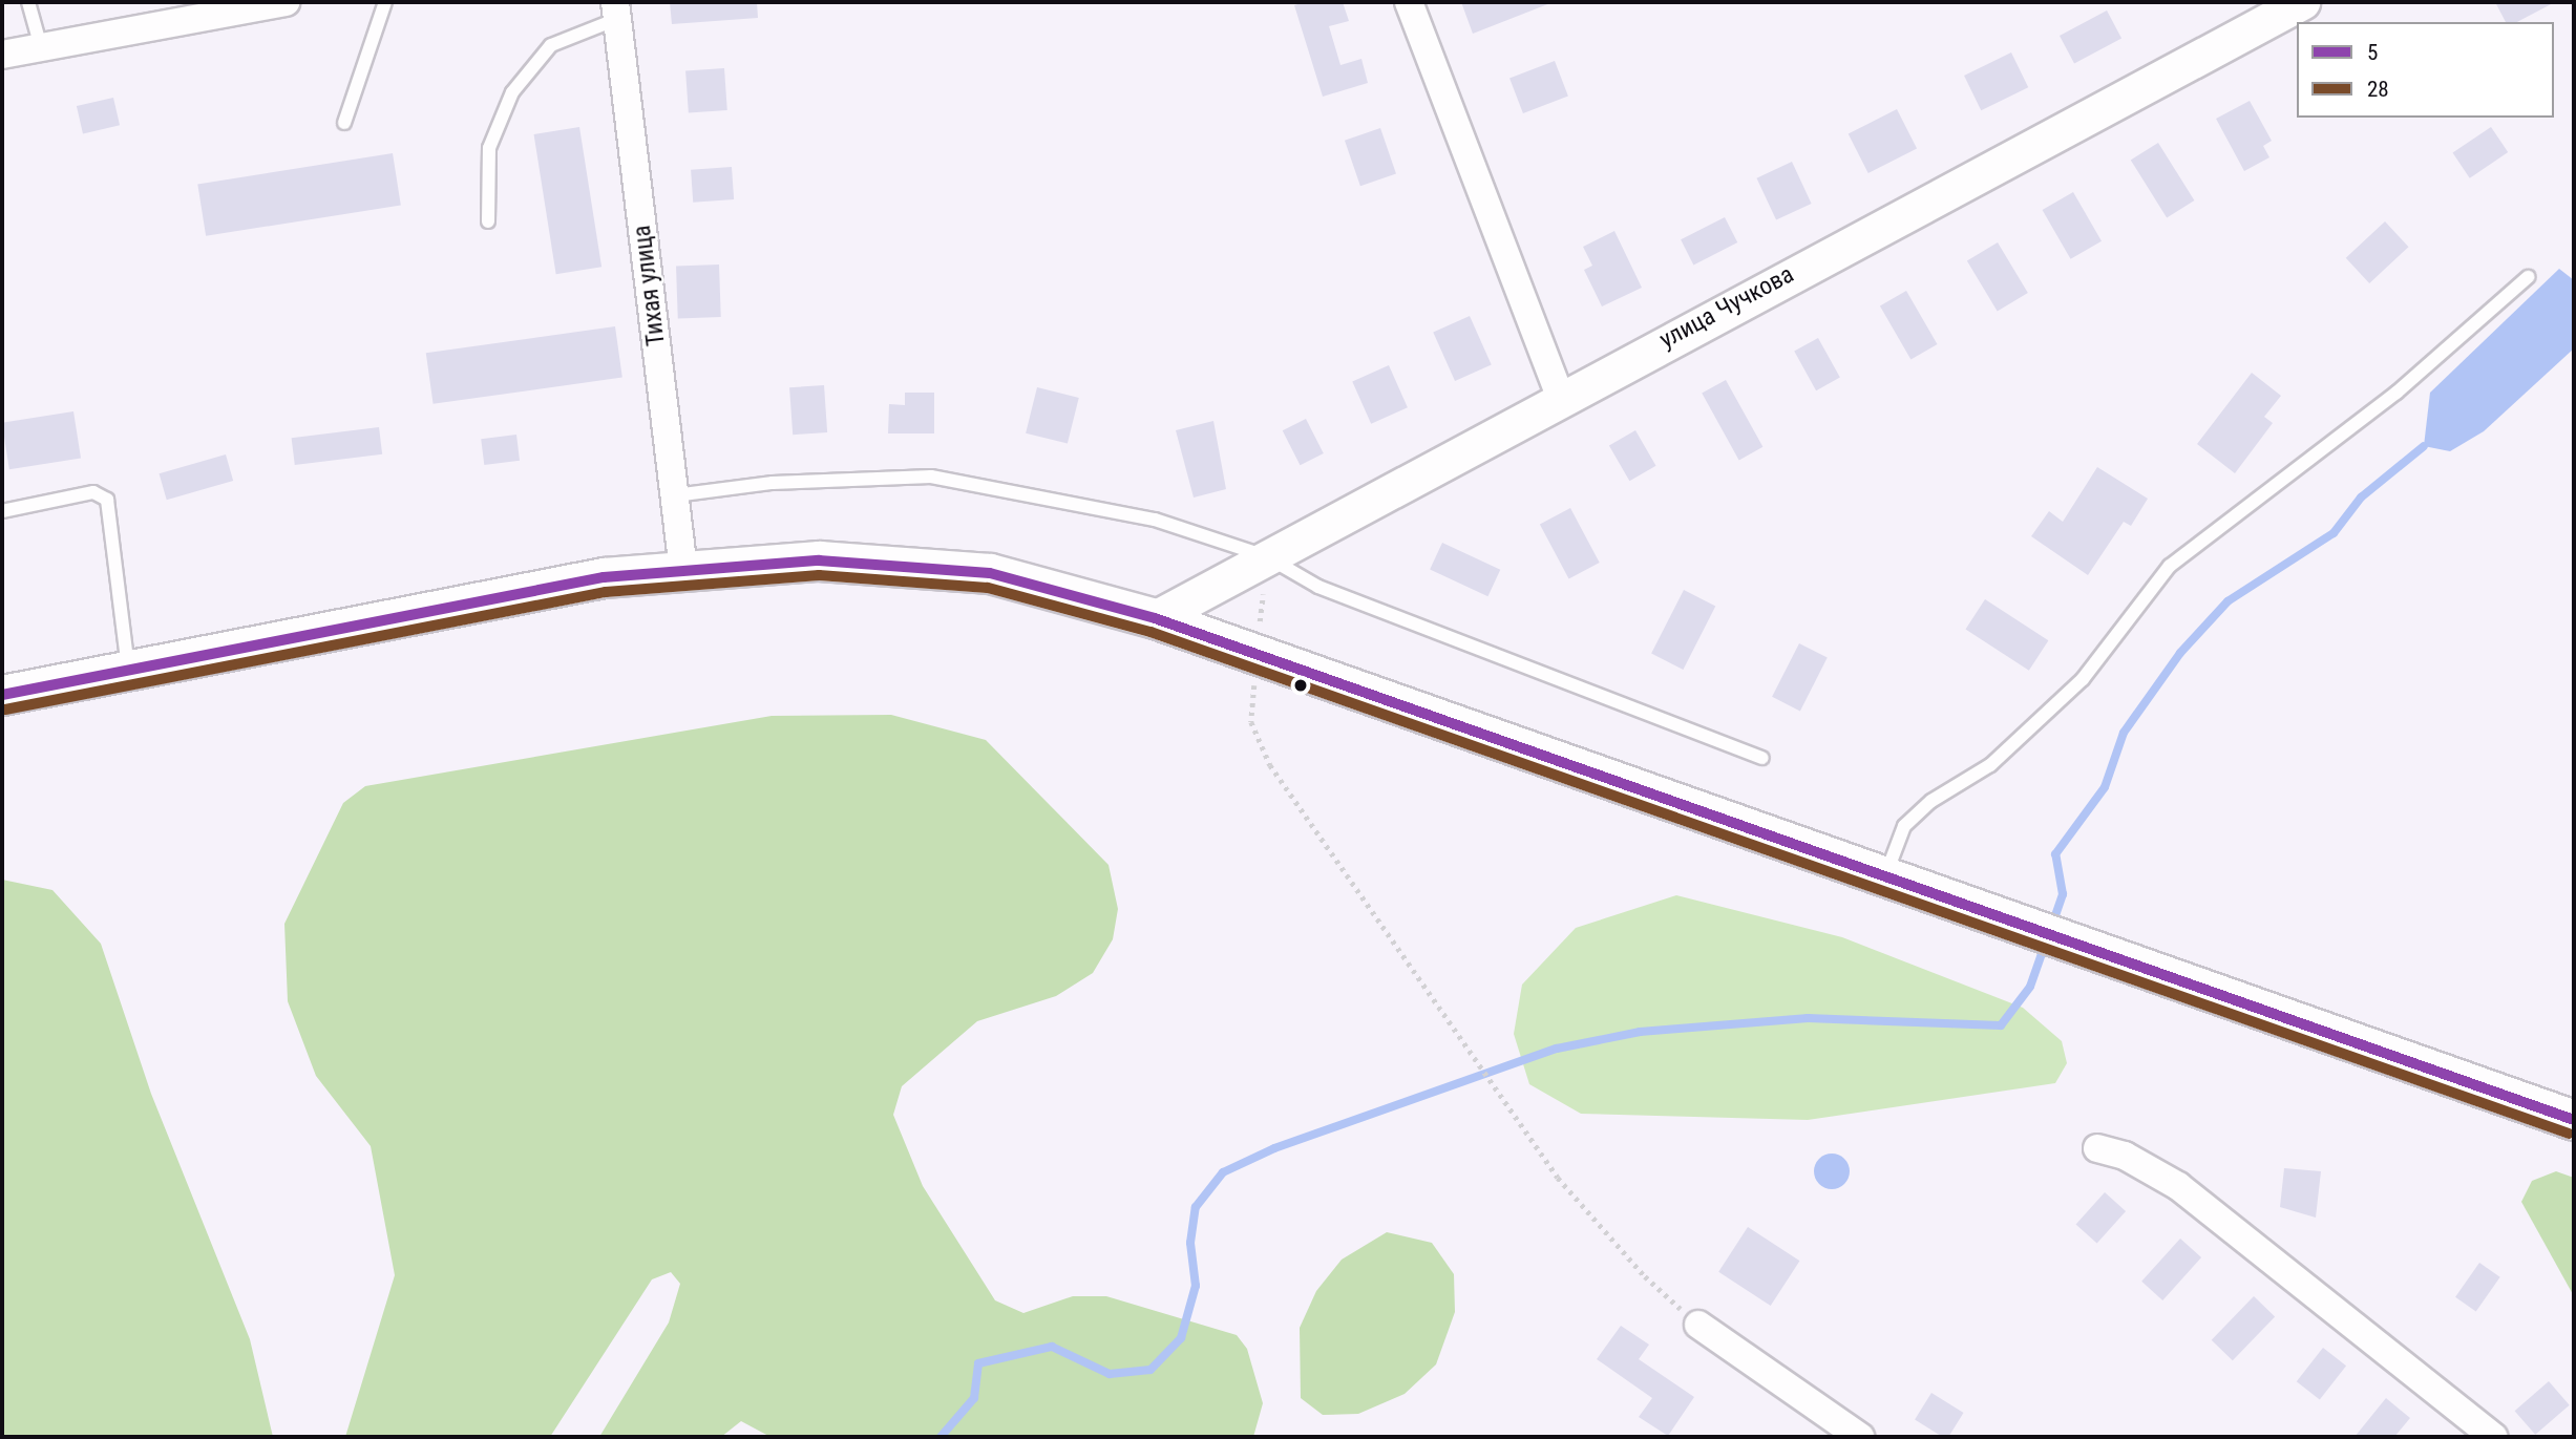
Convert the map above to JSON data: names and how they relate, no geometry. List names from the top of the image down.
{
  "streets": {
    "street": ["Тихая улица", "улица Чучкова"]
  },
  "lines": ["transit line 5", "transit line 28"],
  "legend": ["5", "28"]
}
